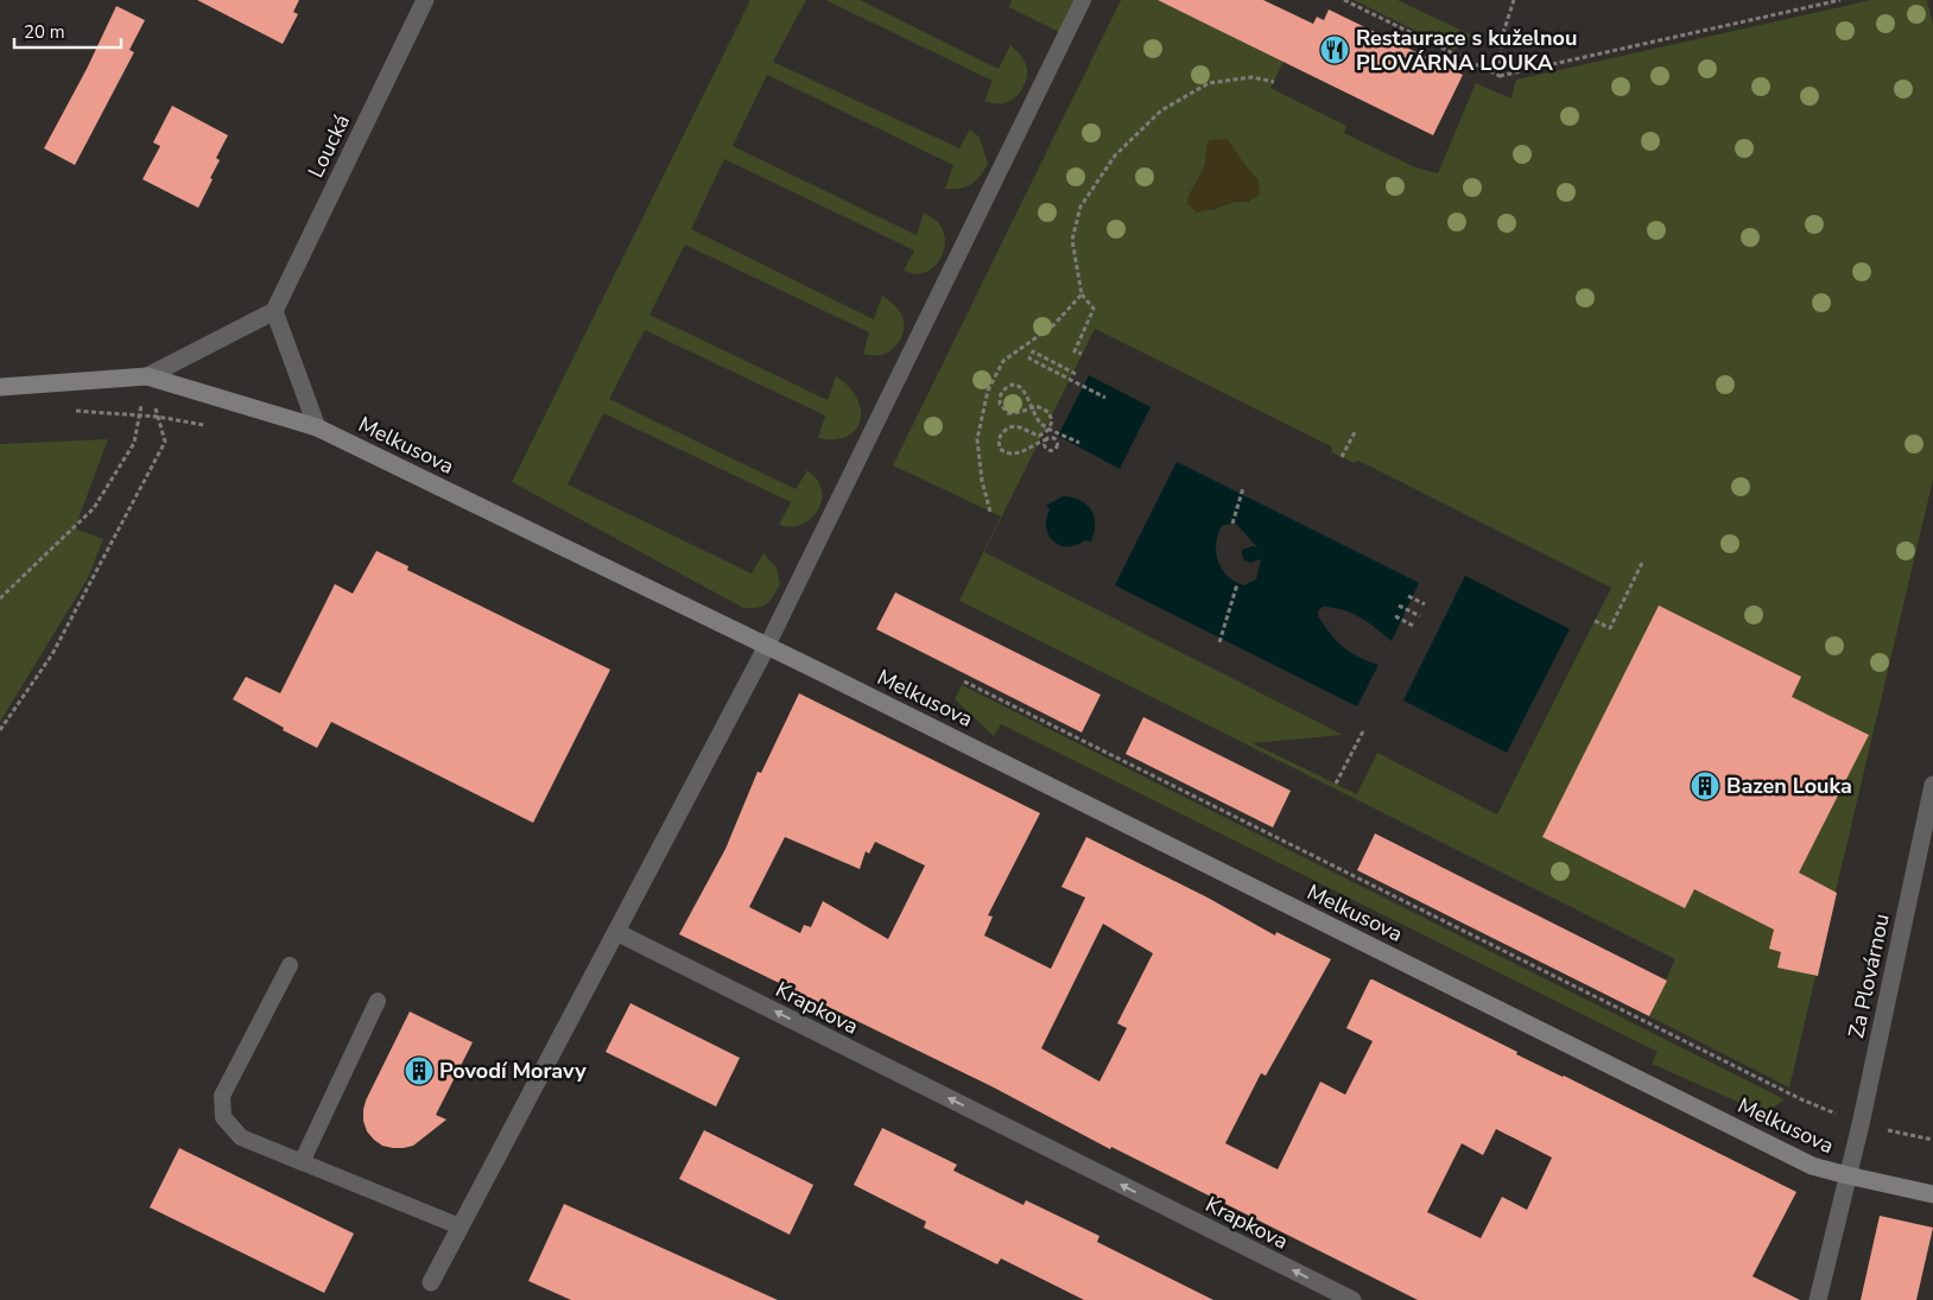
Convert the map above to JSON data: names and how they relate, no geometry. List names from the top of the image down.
{
  "streets": {
    "street": [
      "Loucká",
      "Melkusova",
      "Za Plovárnou",
      "Krapkova"
    ]
  },
  "crossings": [
    ["Melkusova", "Za Plovárnou"]
  ],
  "one_way": ["Krapkova"],
  "places": {
    "restaurant": ["Restaurace s kuželnou PLOVÁRNA LOUKA"],
    "building": ["Bazen Louka", "Povodí Moravy"]
  },
  "scale_bar": "20 m"
}
